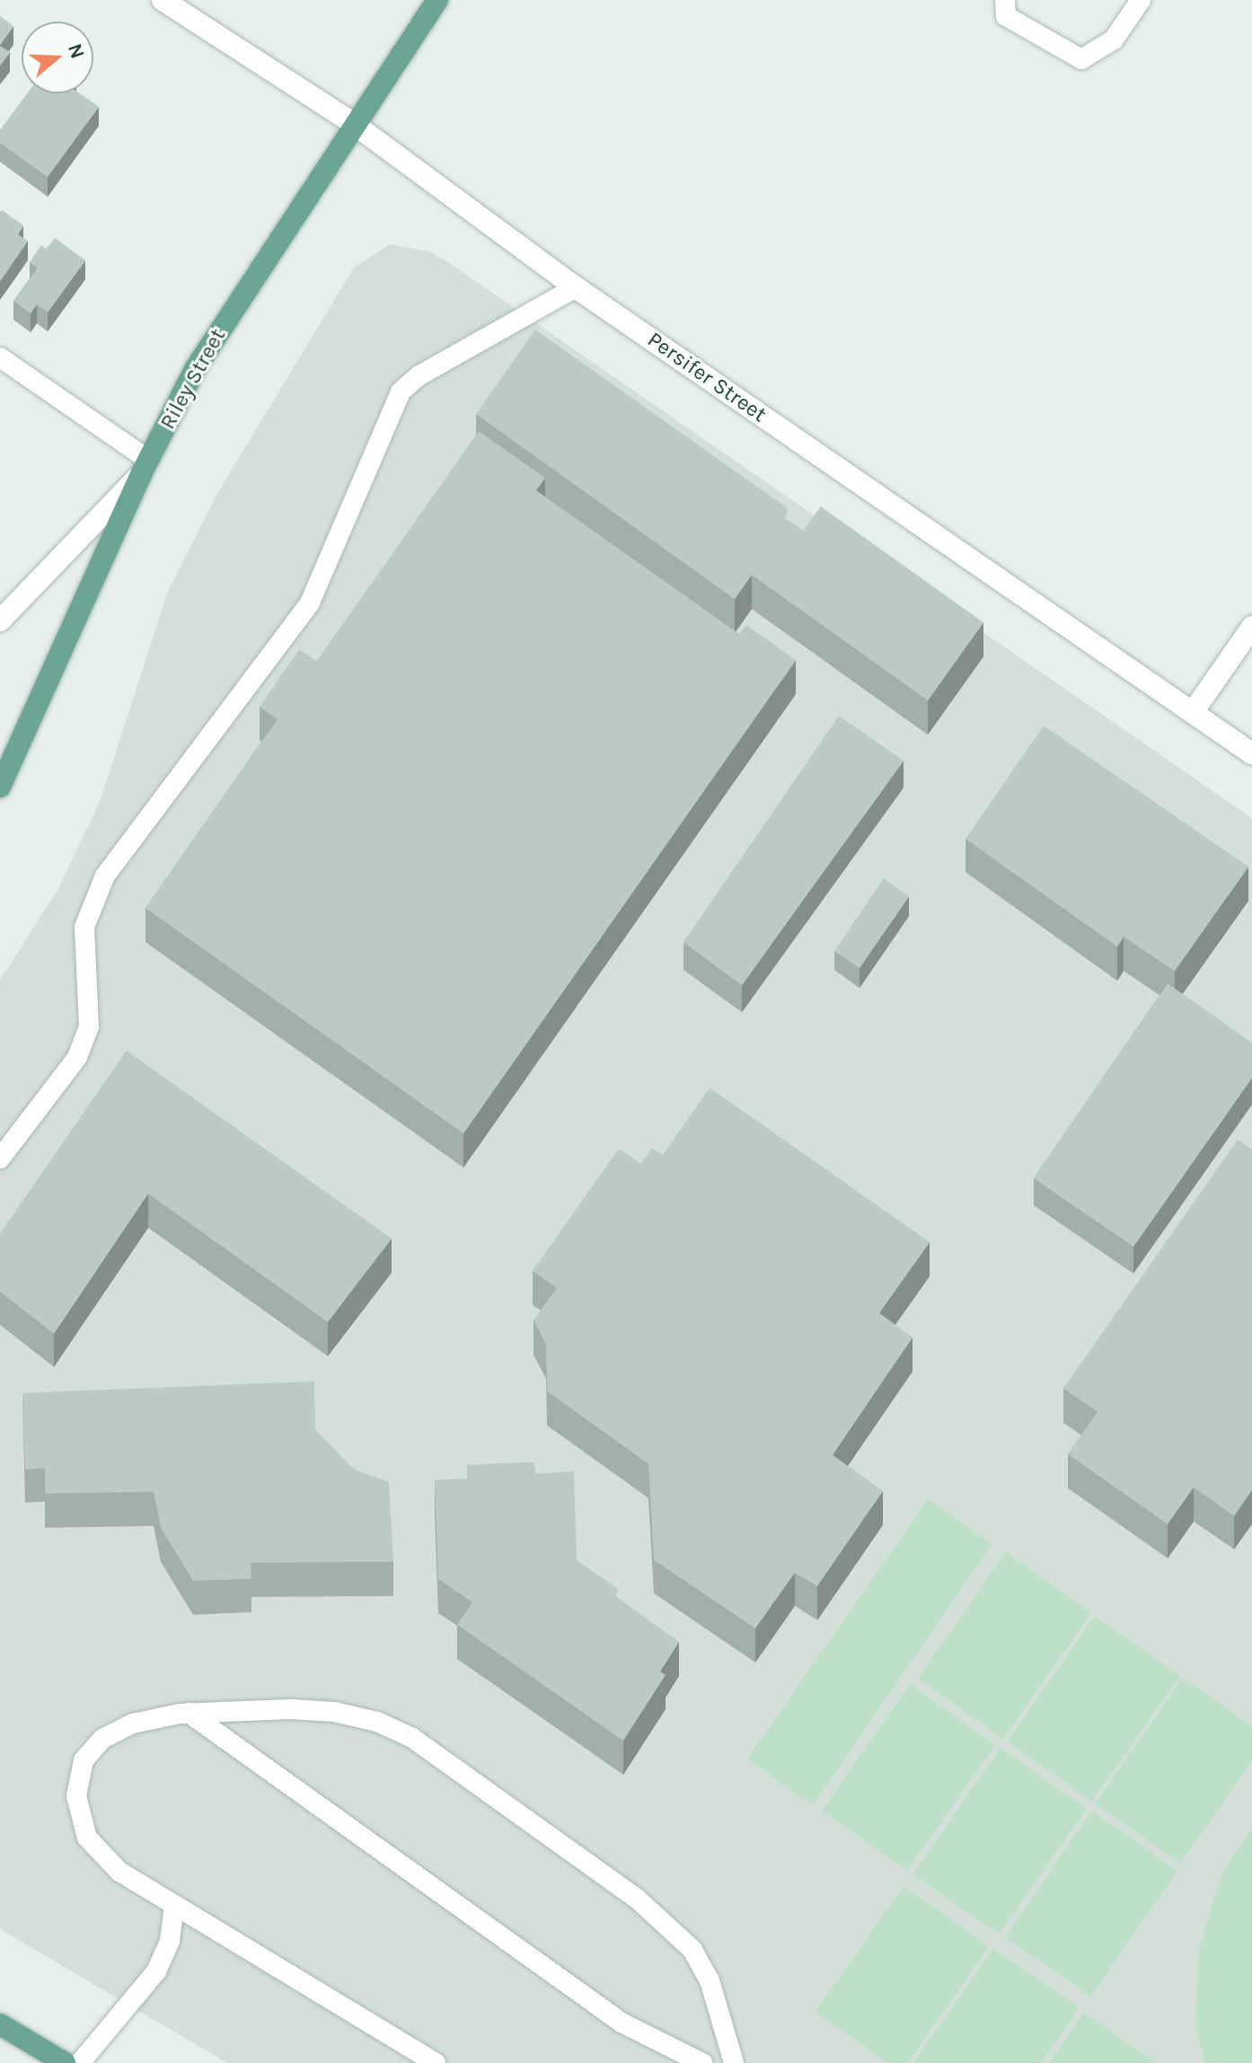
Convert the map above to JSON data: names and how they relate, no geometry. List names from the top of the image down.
{
  "streets": {
    "main road": ["Riley Street"],
    "street": ["Persifer Street"]
  },
  "crossings": [
    ["Persifer Street", "Riley Street"]
  ],
  "north": "right"
}
